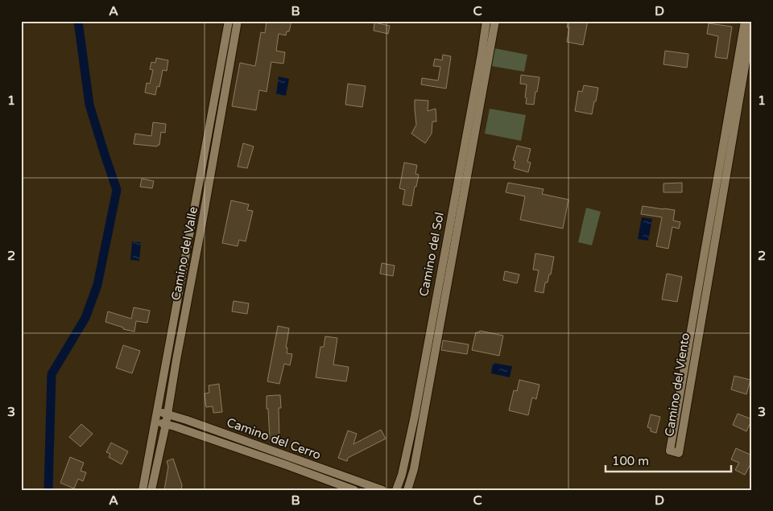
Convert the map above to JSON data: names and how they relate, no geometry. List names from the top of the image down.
{
  "streets": {
    "street": [
      "Camino del Valle",
      "Camino del Sol",
      "Camino del Viento",
      "Camino del Cerro"
    ]
  },
  "crossings": [
    ["Camino del Valle", "Camino del Cerro"]
  ],
  "scale_bar": "100 m",
  "grid": {
    "columns": [
      "A",
      "B",
      "C",
      "D"
    ],
    "rows": ["1", "2", "3"]
  }
}
